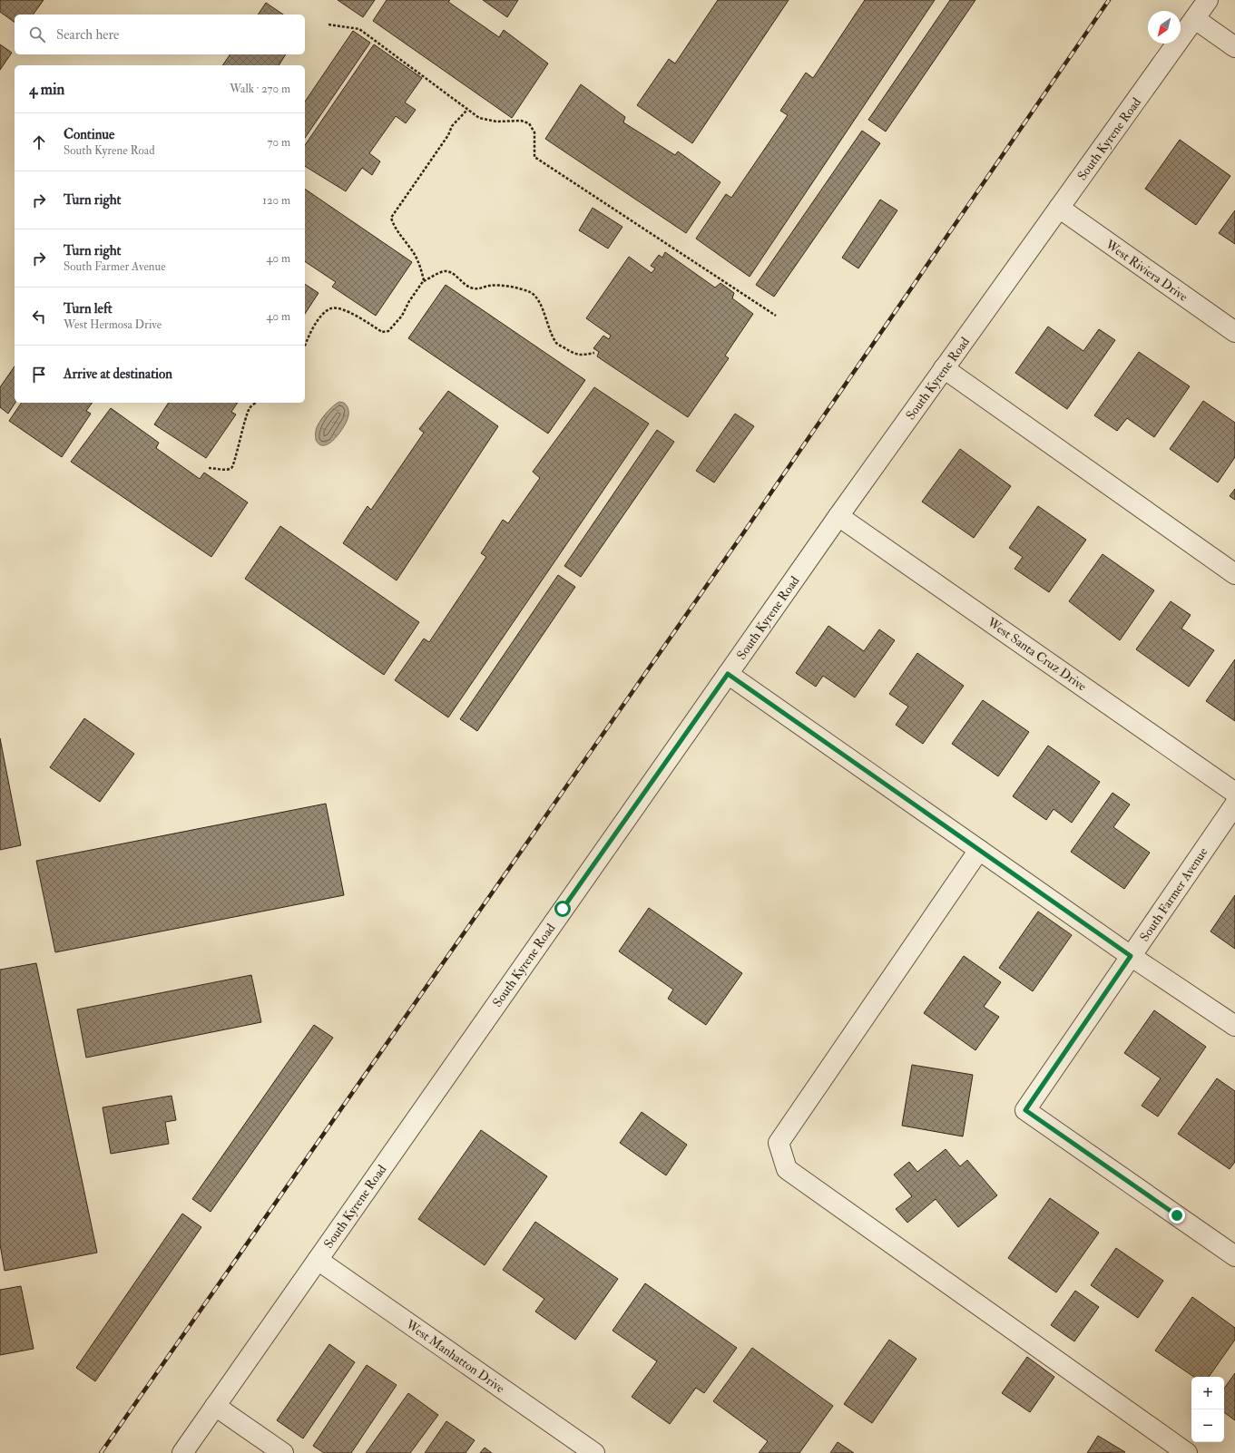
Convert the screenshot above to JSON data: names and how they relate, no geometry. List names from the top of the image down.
{
  "streets": {
    "street": [
      "South Kyrene Road",
      "West Riviera Drive",
      "West Santa Cruz Drive",
      "South Farmer Avenue",
      "West Manhatton Drive"
    ]
  },
  "crossings": [
    ["South Kyrene Road", "West Riviera Drive"],
    ["South Kyrene Road", "West Santa Cruz Drive"],
    ["South Kyrene Road", "West Manhatton Drive"]
  ],
  "north": "bottom left",
  "page": {
    "search": "Search here",
    "heading": ["4 min", "Walk · 270 m"],
    "list": [
      ["Continue", "South Kyrene Road", "70 m"],
      ["Turn right", "120 m"],
      ["Turn right", "South Farmer Avenue", "40 m"],
      ["Turn left", "West Hermosa Drive", "40 m"],
      "Arrive at destination"
    ],
    "map_buttons": ["+", "−"]
  }
}
